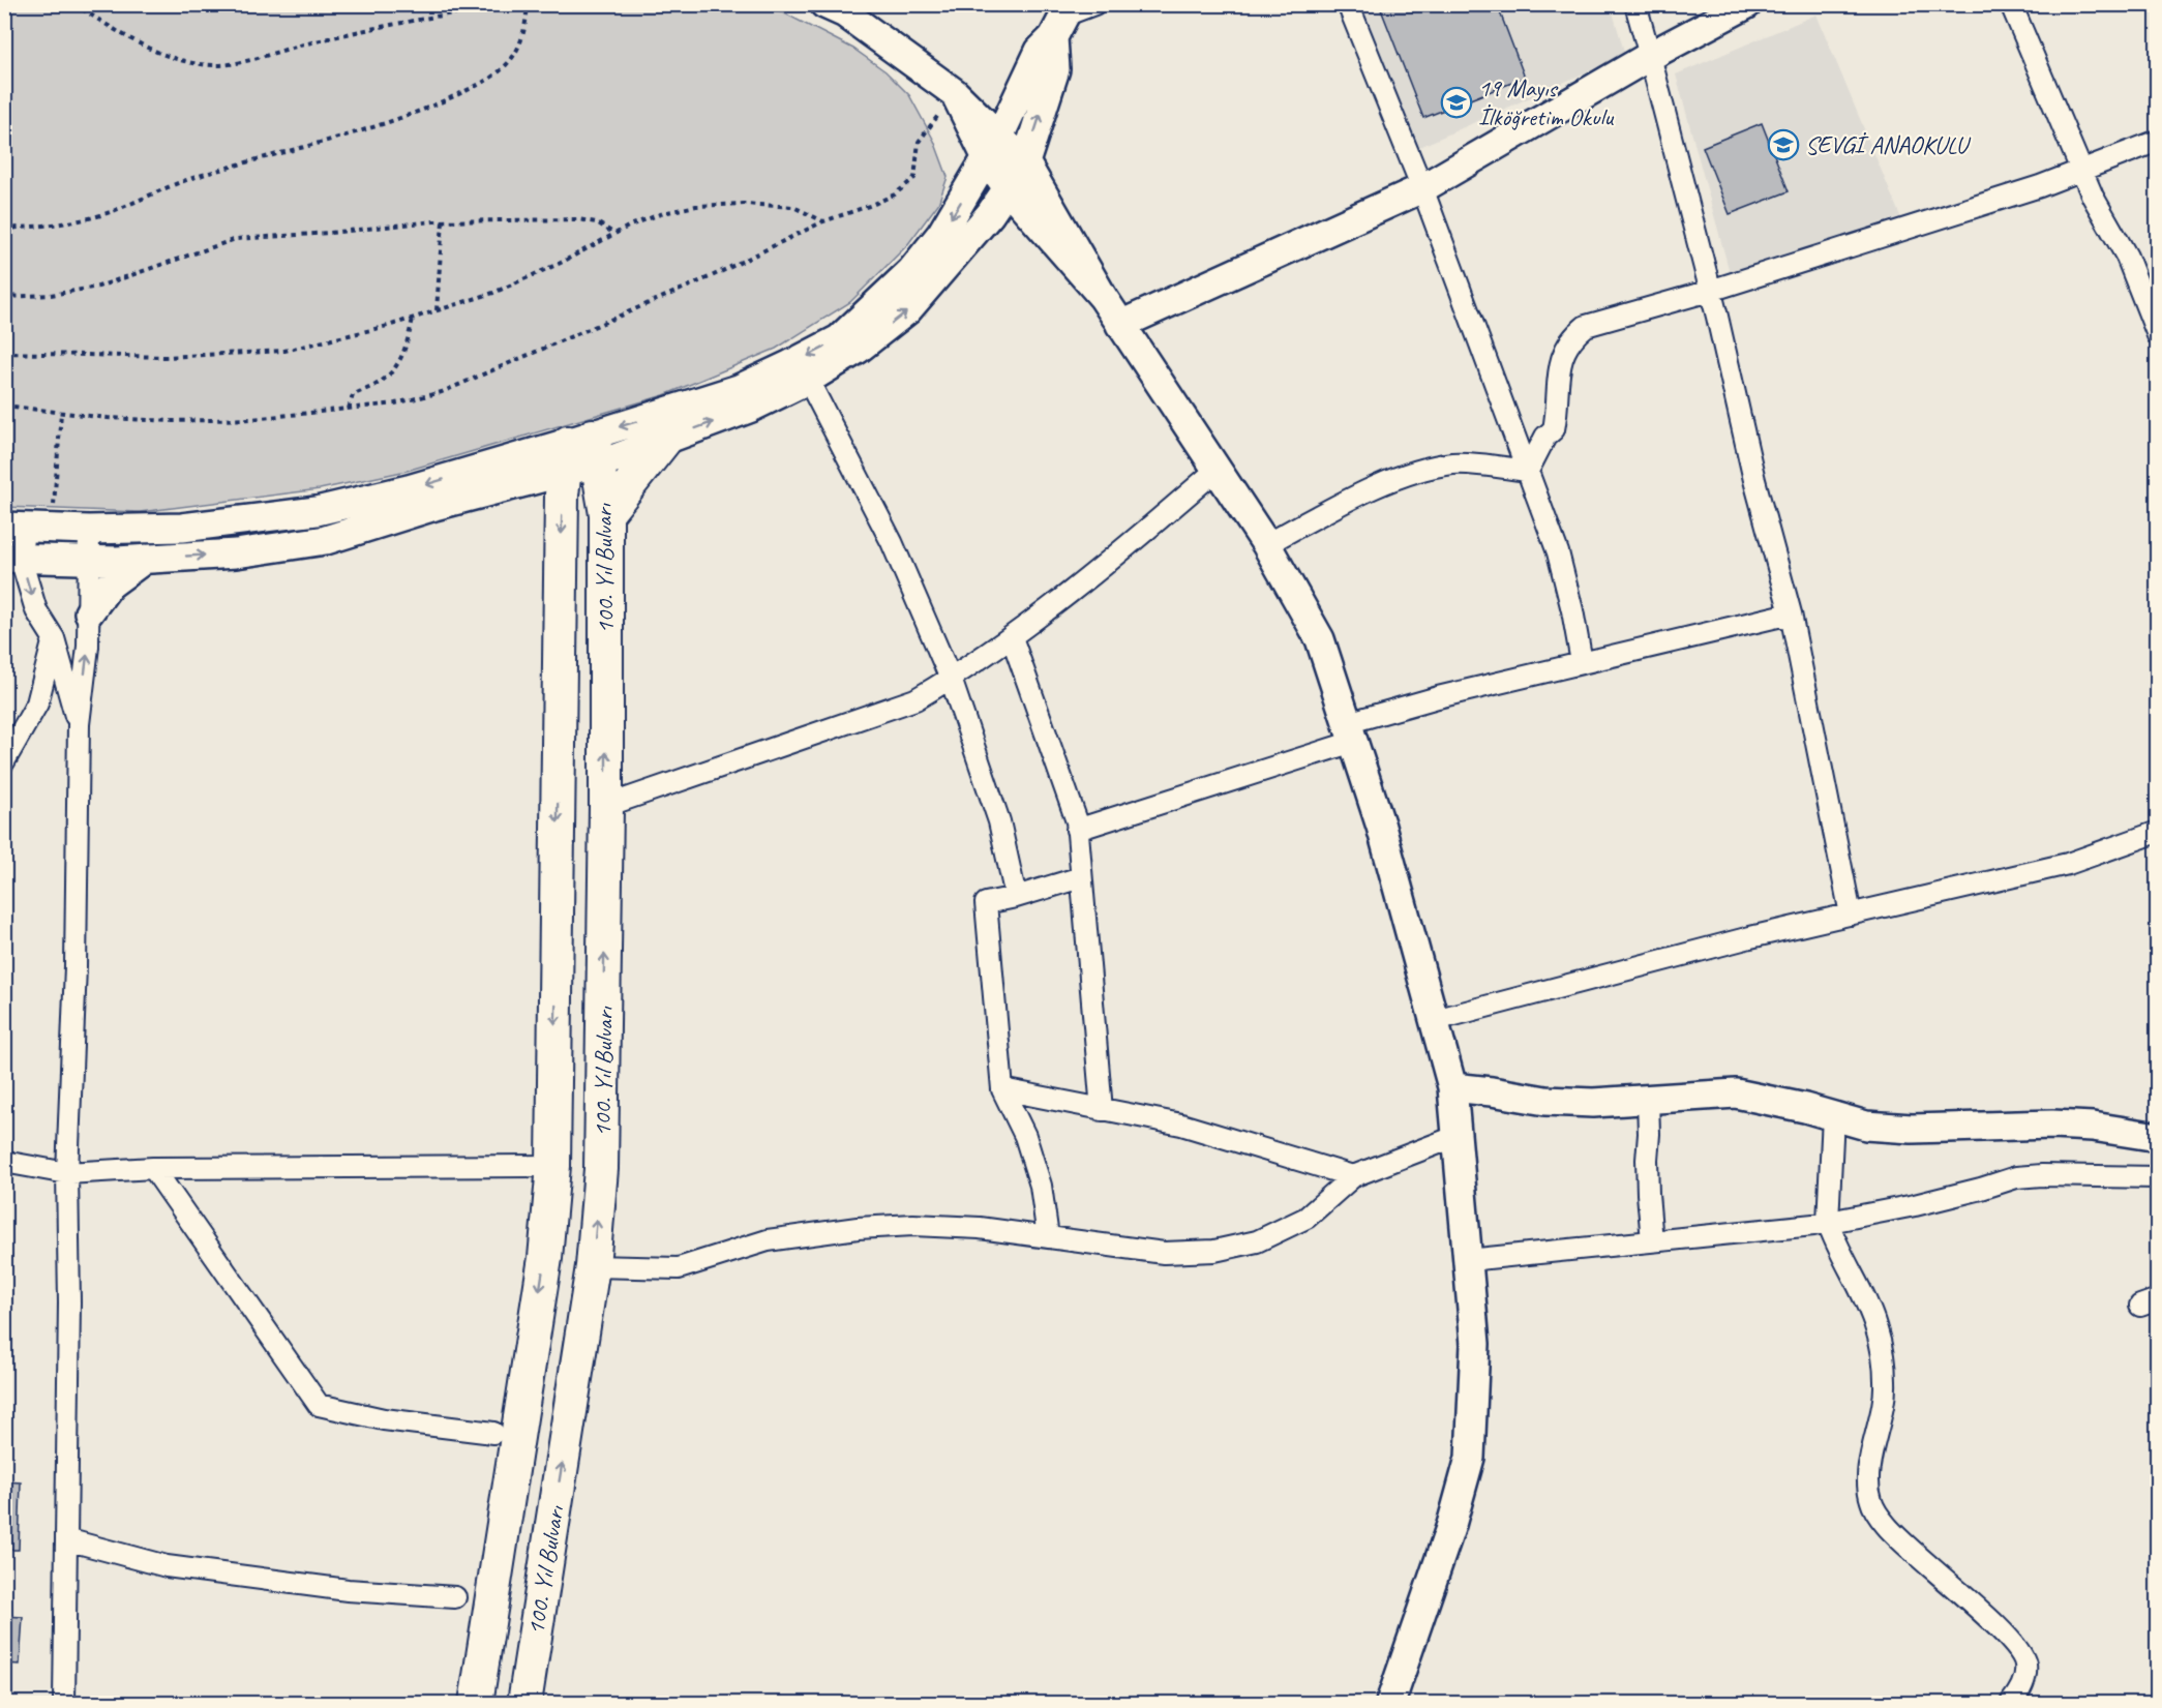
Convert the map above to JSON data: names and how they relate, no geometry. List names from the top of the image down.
{
  "streets": {
    "main road": ["100. Yıl Bulvarı"]
  },
  "places": {
    "school or university": ["19 Mayıs İlköğretim Okulu", "SEVGİ ANAOKULU"]
  }
}
